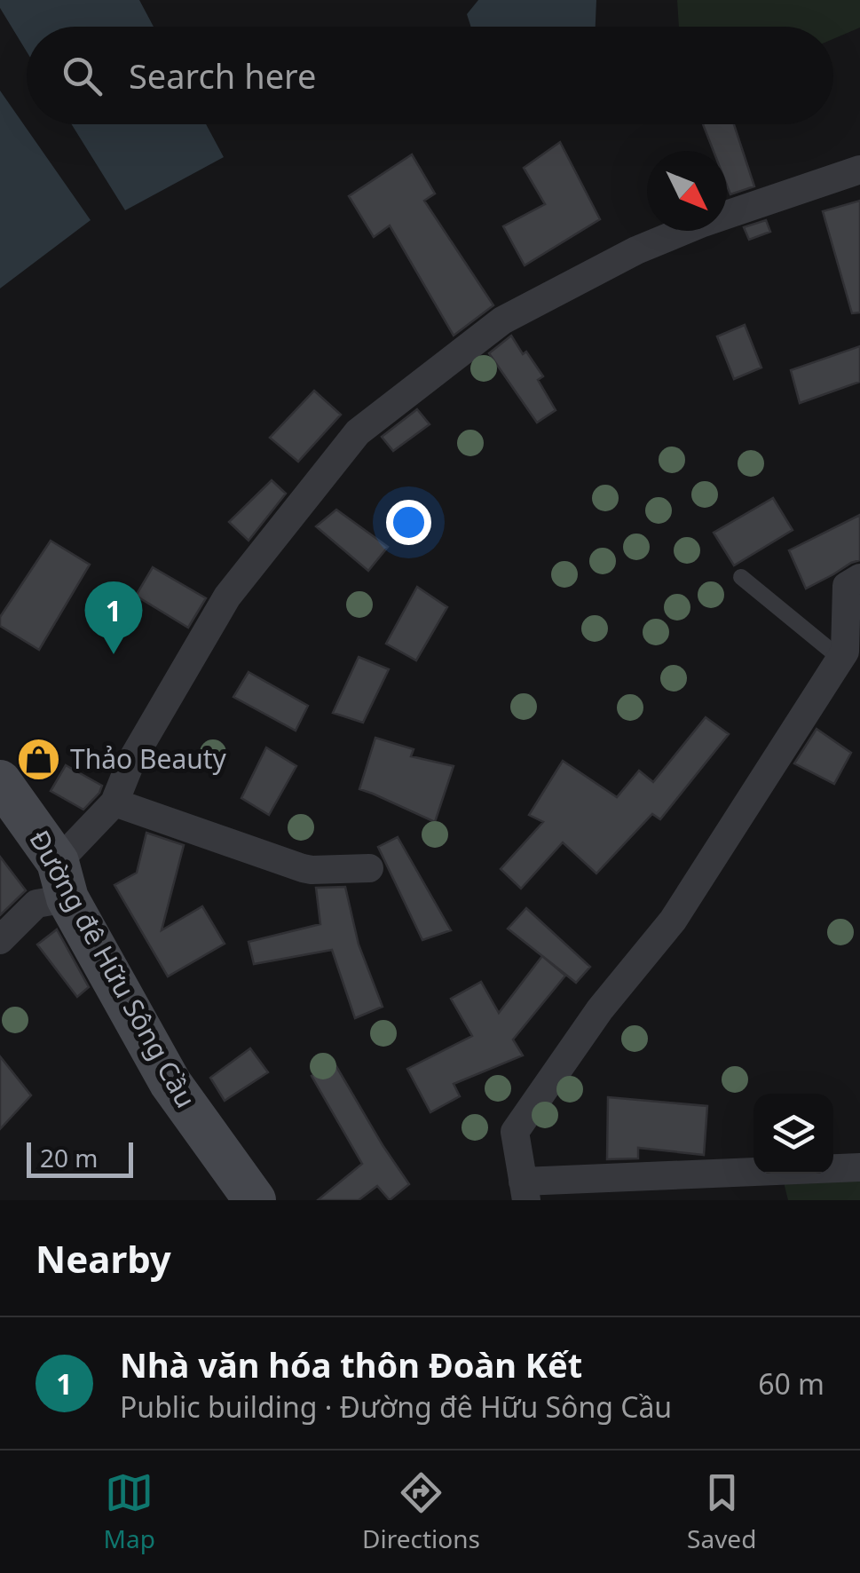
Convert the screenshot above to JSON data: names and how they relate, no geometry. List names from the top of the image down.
{
  "streets": {
    "main road": ["Đường đê Hữu Sông Cầu"]
  },
  "places": {
    "shop": ["Thảo Beauty"]
  },
  "scale_bar": "20 m",
  "north": "bottom right",
  "page": {
    "search": "Search here",
    "pins": "1",
    "scale": "20 m",
    "heading": "Nearby",
    "list": [
      {
        "mark": "1",
        "name": "Nhà văn hóa thôn Đoàn Kết",
        "note": "Public building · Đường đê Hữu Sông Cầu",
        "value": "60 m"
      }
    ],
    "nav": ["Map", "Directions", "Saved"]
  }
}
